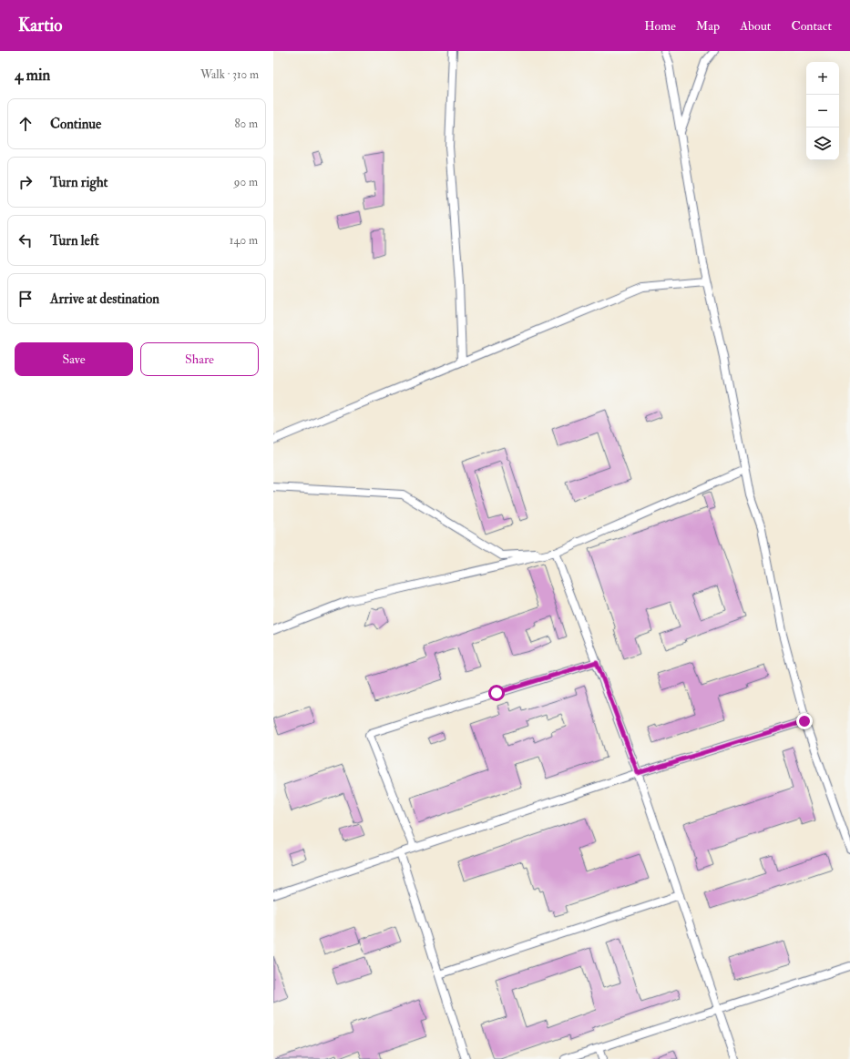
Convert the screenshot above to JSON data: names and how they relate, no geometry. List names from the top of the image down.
{
  "page": {
    "header": "Kartio",
    "nav": [
      "Home",
      "Map",
      "About",
      "Contact"
    ],
    "heading": ["4 min", "Walk · 310 m"],
    "map_buttons": ["+", "−"],
    "list": [
      ["Continue", "80 m"],
      ["Turn right", "90 m"],
      ["Turn left", "140 m"],
      "Arrive at destination"
    ],
    "buttons": ["Save", "Share"]
  }
}
